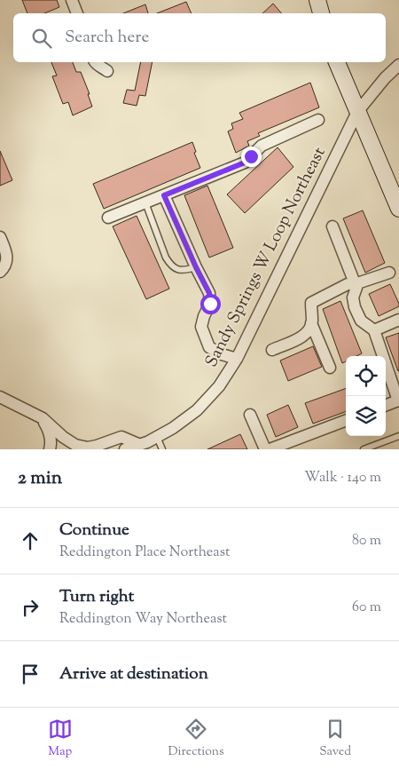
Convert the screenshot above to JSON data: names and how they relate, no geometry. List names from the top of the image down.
{
  "streets": {
    "street": ["Sandy Springs W Loop Northeast"]
  },
  "page": {
    "search": "Search here",
    "heading": ["2 min", "Walk · 140 m"],
    "list": [
      ["Continue", "Reddington Place Northeast", "80 m"],
      ["Turn right", "Reddington Way Northeast", "60 m"],
      "Arrive at destination"
    ],
    "nav": ["Map", "Directions", "Saved"]
  }
}
